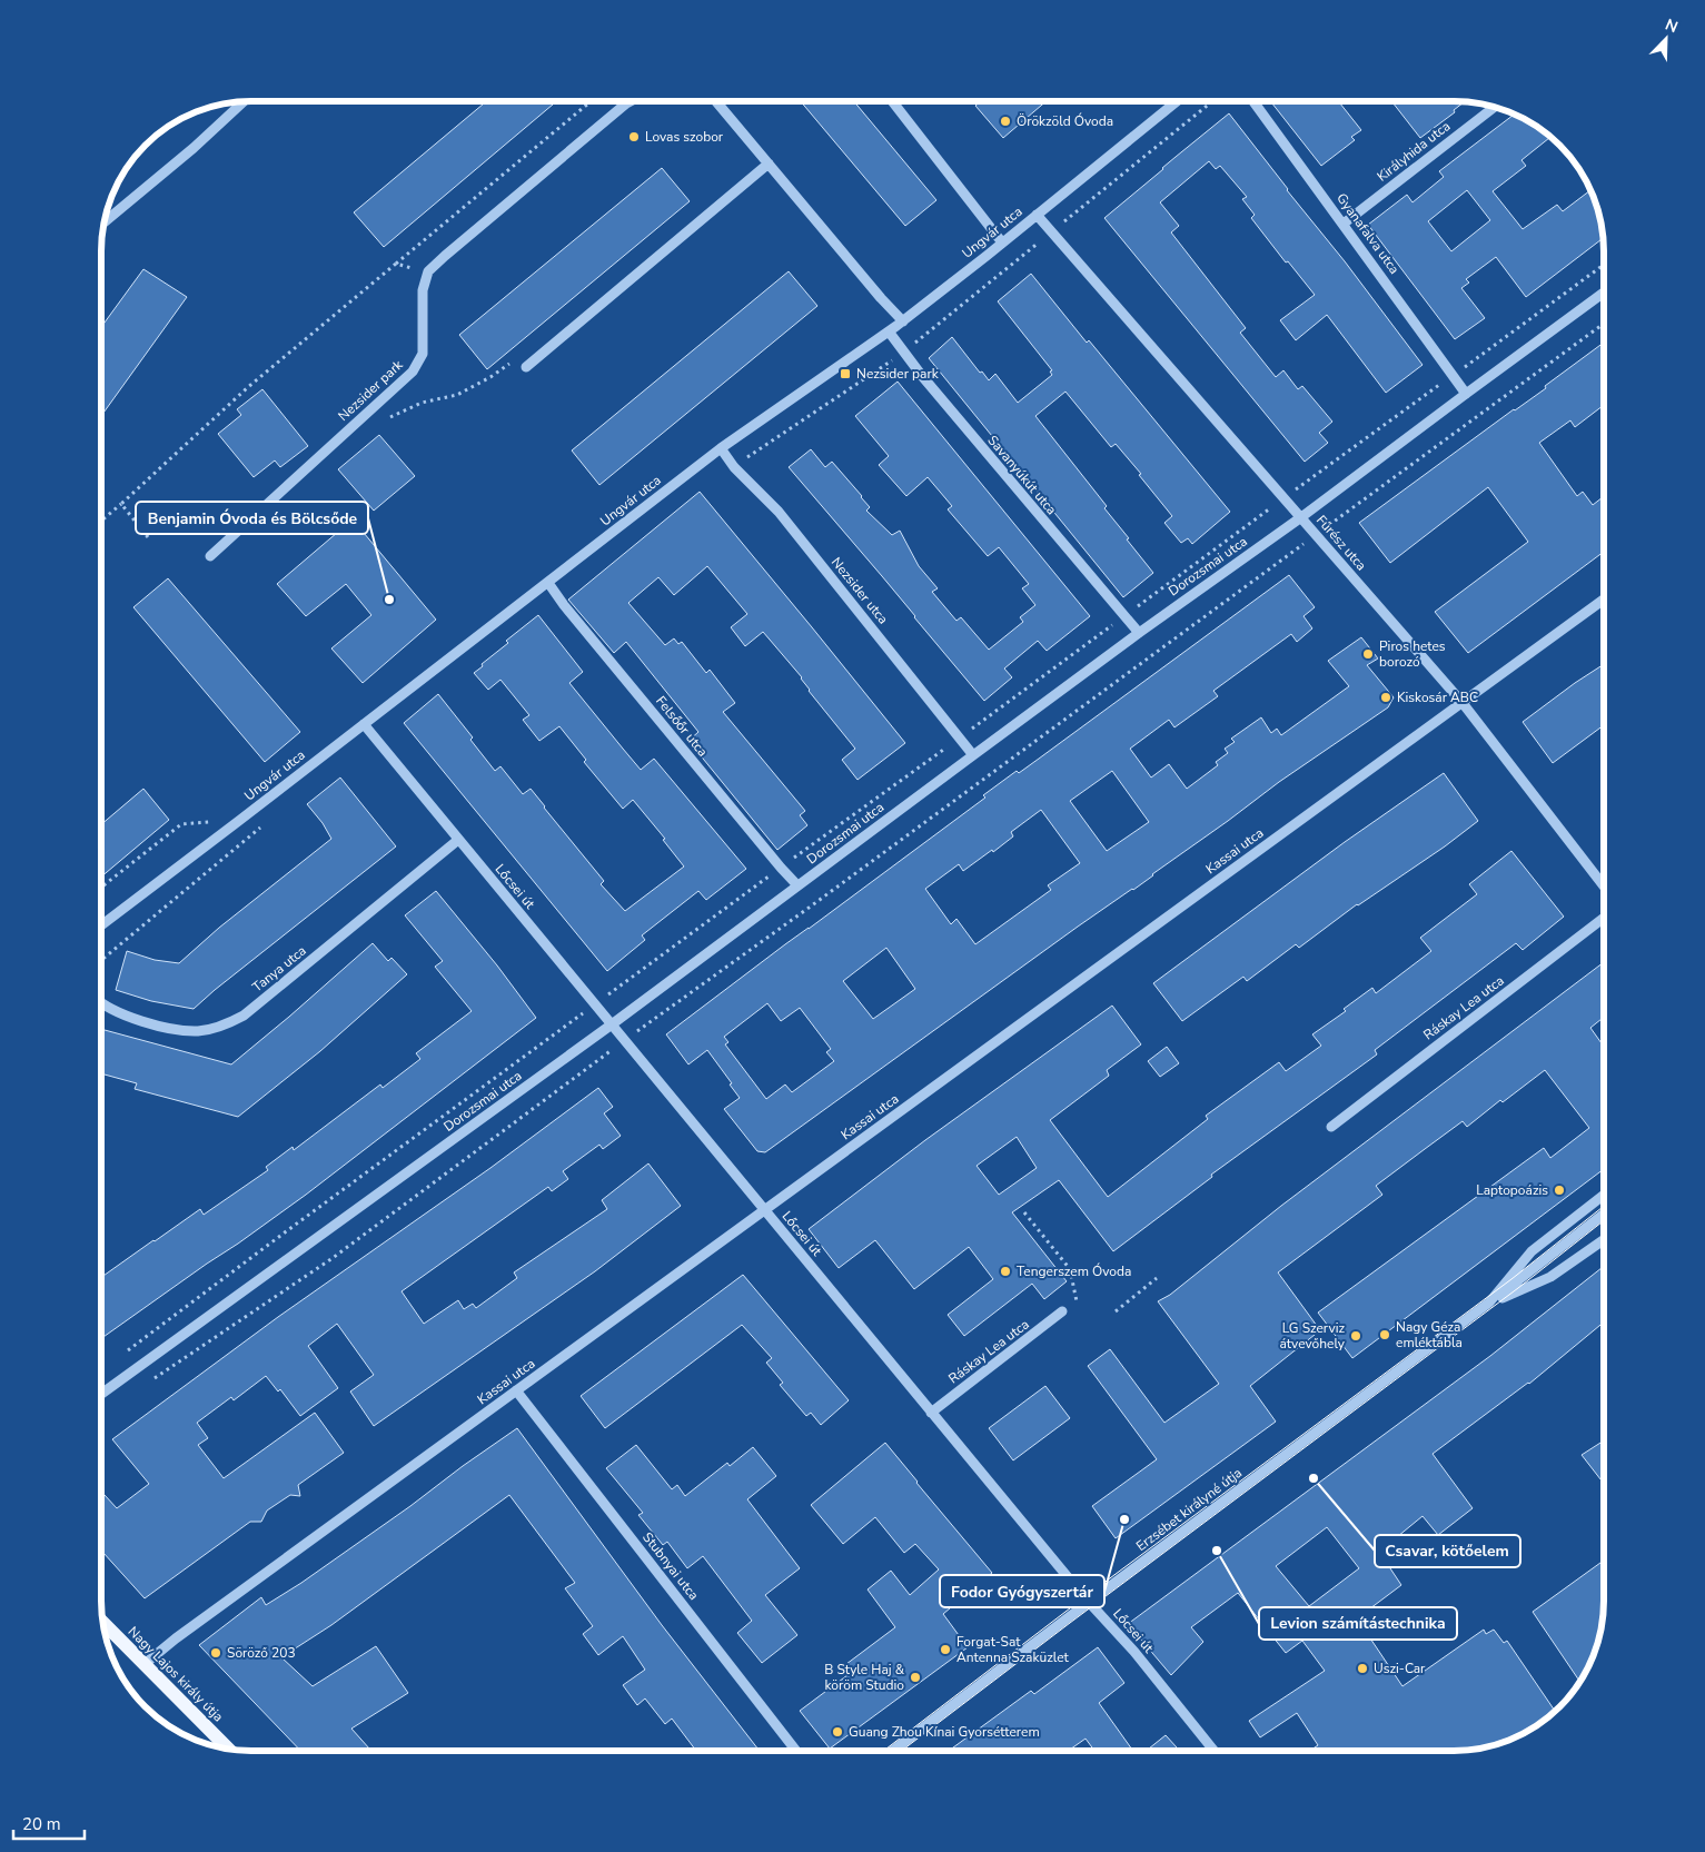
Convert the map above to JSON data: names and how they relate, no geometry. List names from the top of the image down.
{
  "streets": {
    "main road": ["Nagy Lajos király útja"],
    "street": [
      "Királyhida utca",
      "Ungvár utca",
      "Gyanafalva utca",
      "Nezsider park",
      "Savanyúkút utca",
      "Fűrész utca",
      "Dorozsmai utca",
      "Nezsider utca",
      "Felsőőr utca",
      "Kassai utca",
      "Lőcsei út",
      "Tanya utca",
      "Ráskay Lea utca",
      "Erzsébet királyné útja",
      "Stubnyai utca"
    ]
  },
  "crossings": [
    ["Királyhida utca", "Gyanafalva utca"],
    ["Ungvár utca", "Savanyúkút utca"],
    ["Ungvár utca", "Fűrész utca"],
    ["Ungvár utca", "Nezsider utca"],
    ["Ungvár utca", "Felsőőr utca"],
    ["Ungvár utca", "Lőcsei út"],
    ["Gyanafalva utca", "Dorozsmai utca"],
    ["Savanyúkút utca", "Dorozsmai utca"],
    ["Fűrész utca", "Dorozsmai utca"],
    ["Fűrész utca", "Kassai utca"],
    ["Dorozsmai utca", "Nezsider utca"],
    ["Dorozsmai utca", "Felsőőr utca"],
    ["Dorozsmai utca", "Lőcsei út"],
    ["Kassai utca", "Lőcsei út"],
    ["Kassai utca", "Stubnyai utca"],
    ["Kassai utca", "Nagy Lajos király útja"],
    ["Lőcsei út", "Tanya utca"],
    ["Lőcsei út", "Ráskay Lea utca"],
    ["Lőcsei út", "Erzsébet királyné útja"]
  ],
  "places": {
    "other": [
      "Örökzöld Óvoda",
      "Lovas szobor",
      "Benjamin Óvoda és Bölcsőde",
      "Piros hetes borozó",
      "Kiskosár ABC",
      "Laptopoázis",
      "Tengerszem Óvoda",
      "Nagy Géza emléktábla",
      "LG Szerviz átvevőhely",
      "Csavar, kötőelem",
      "Fodor Gyógyszertár",
      "Levion számítástechnika",
      "Forgat-Sat Antenna Szaküzlet",
      "Söröző 203",
      "Uszi-Car",
      "B Style Haj & köröm Studio",
      "Guang Zhou Kínai Gyorsétterem"
    ],
    "transit": ["Nezsider park"]
  },
  "scale_bar": "20 m",
  "north": "top right"
}
